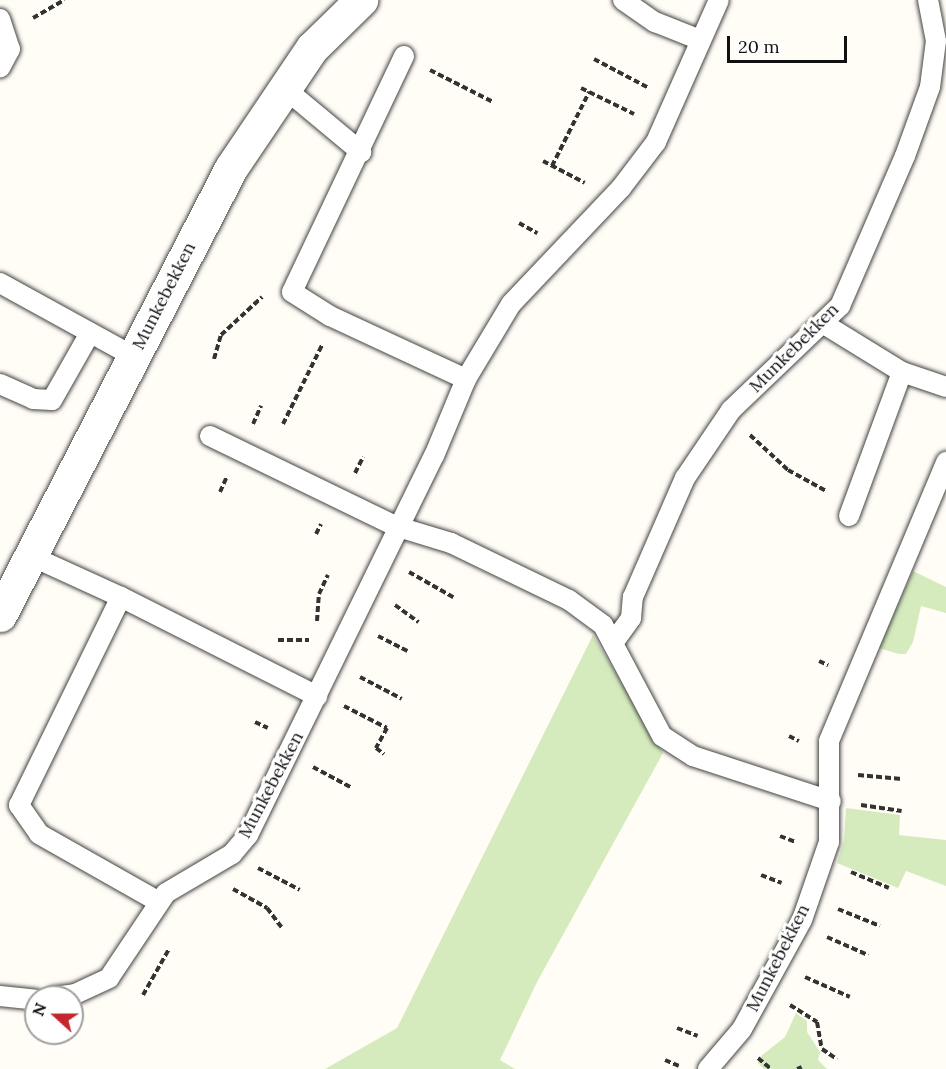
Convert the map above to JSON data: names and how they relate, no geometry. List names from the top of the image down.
{
  "streets": {
    "street": ["Munkebekken"]
  },
  "scale_bar": "20 m",
  "north": "left"
}
